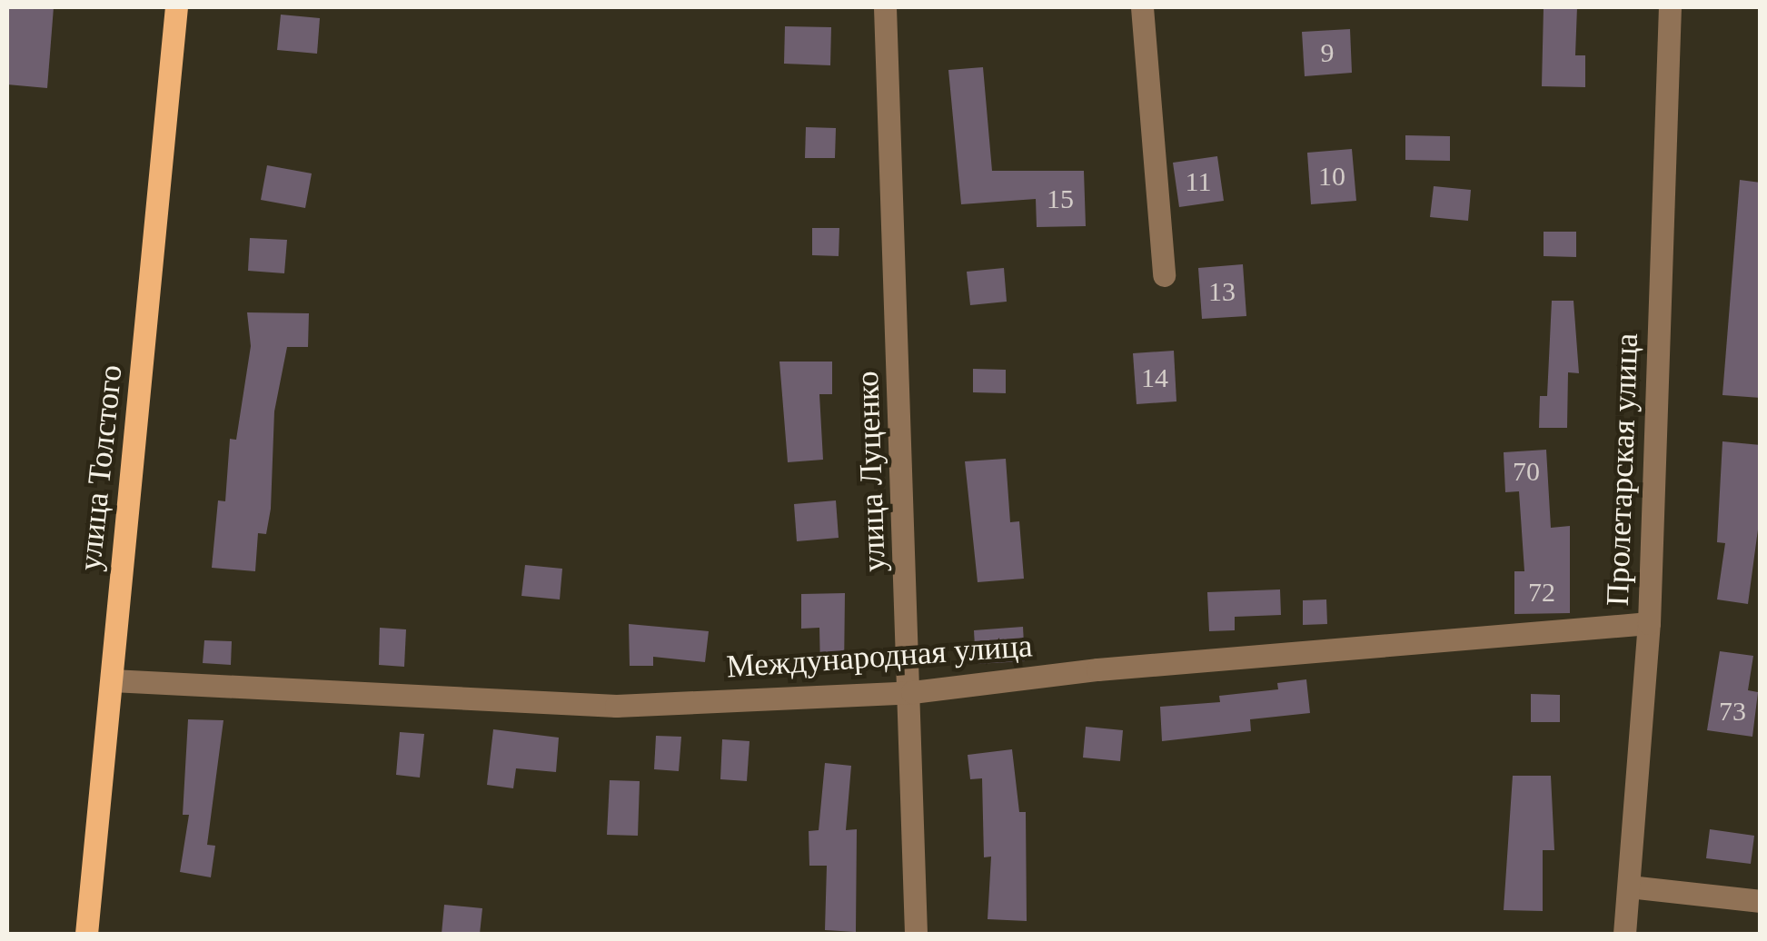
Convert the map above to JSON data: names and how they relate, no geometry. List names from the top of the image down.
{
  "streets": {
    "main road": ["улица Толстого"],
    "street": ["Пролетарская улица", "улица Луценко", "Международная улица"]
  },
  "crossings": [
    ["улица Толстого", "Международная улица"],
    ["Пролетарская улица", "Международная улица"],
    ["улица Луценко", "Международная улица"]
  ],
  "house_numbers": [
    "9",
    "10",
    "11",
    "15",
    "13",
    "14",
    "70",
    "72",
    "73"
  ]
}
